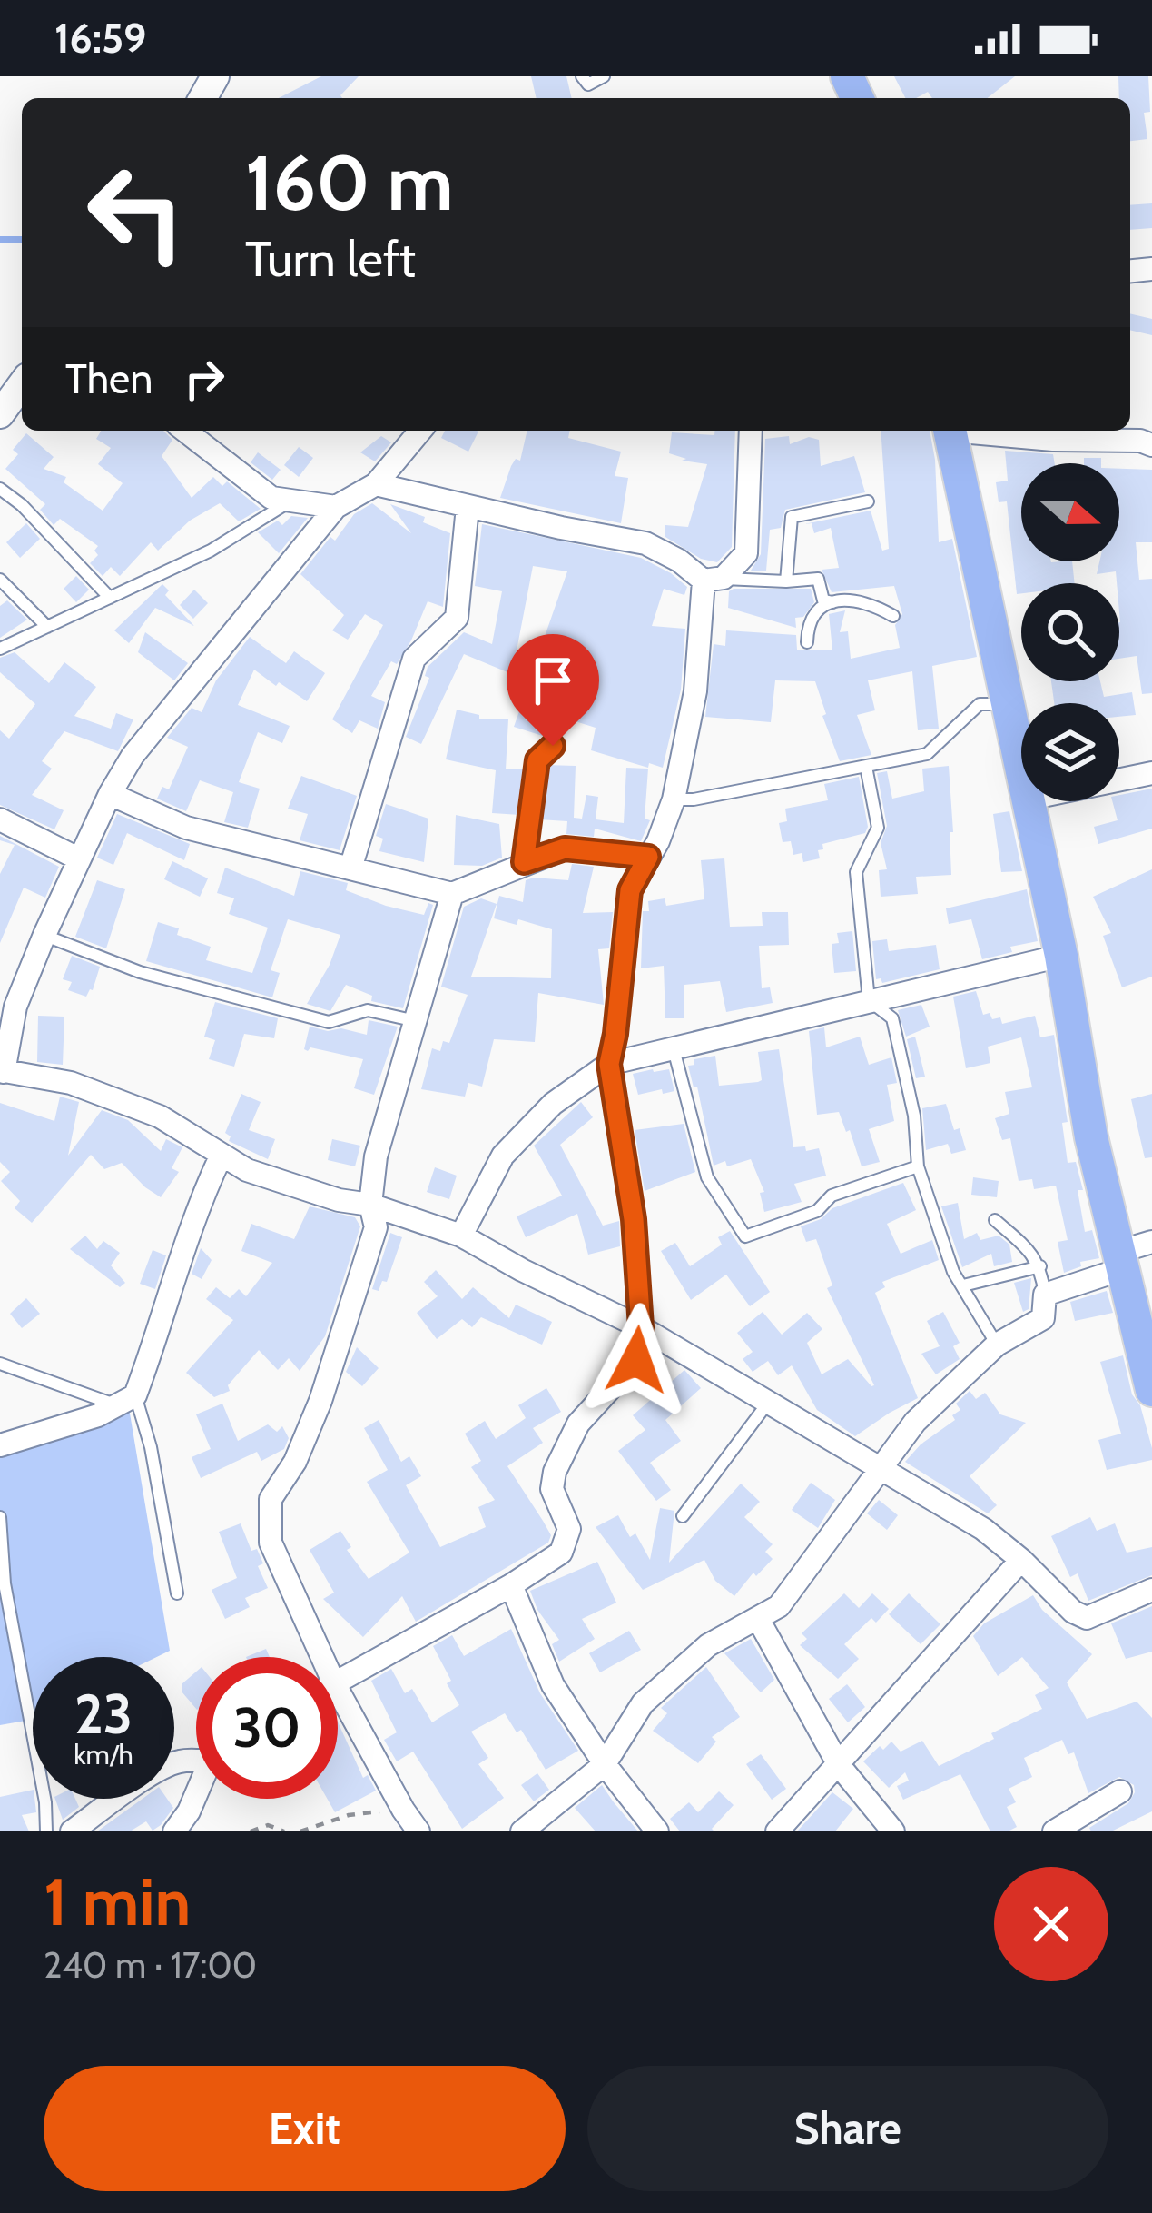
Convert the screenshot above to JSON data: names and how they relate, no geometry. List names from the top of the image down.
{
  "north": "right",
  "page": {
    "status": "16:59",
    "turn": ["160 m", "Turn left"],
    "then": "Then",
    "speed": "23 km/h",
    "limit": "30",
    "heading": ["1 min", "240 m · 17:00"],
    "buttons": ["Exit", "Share"]
  }
}
